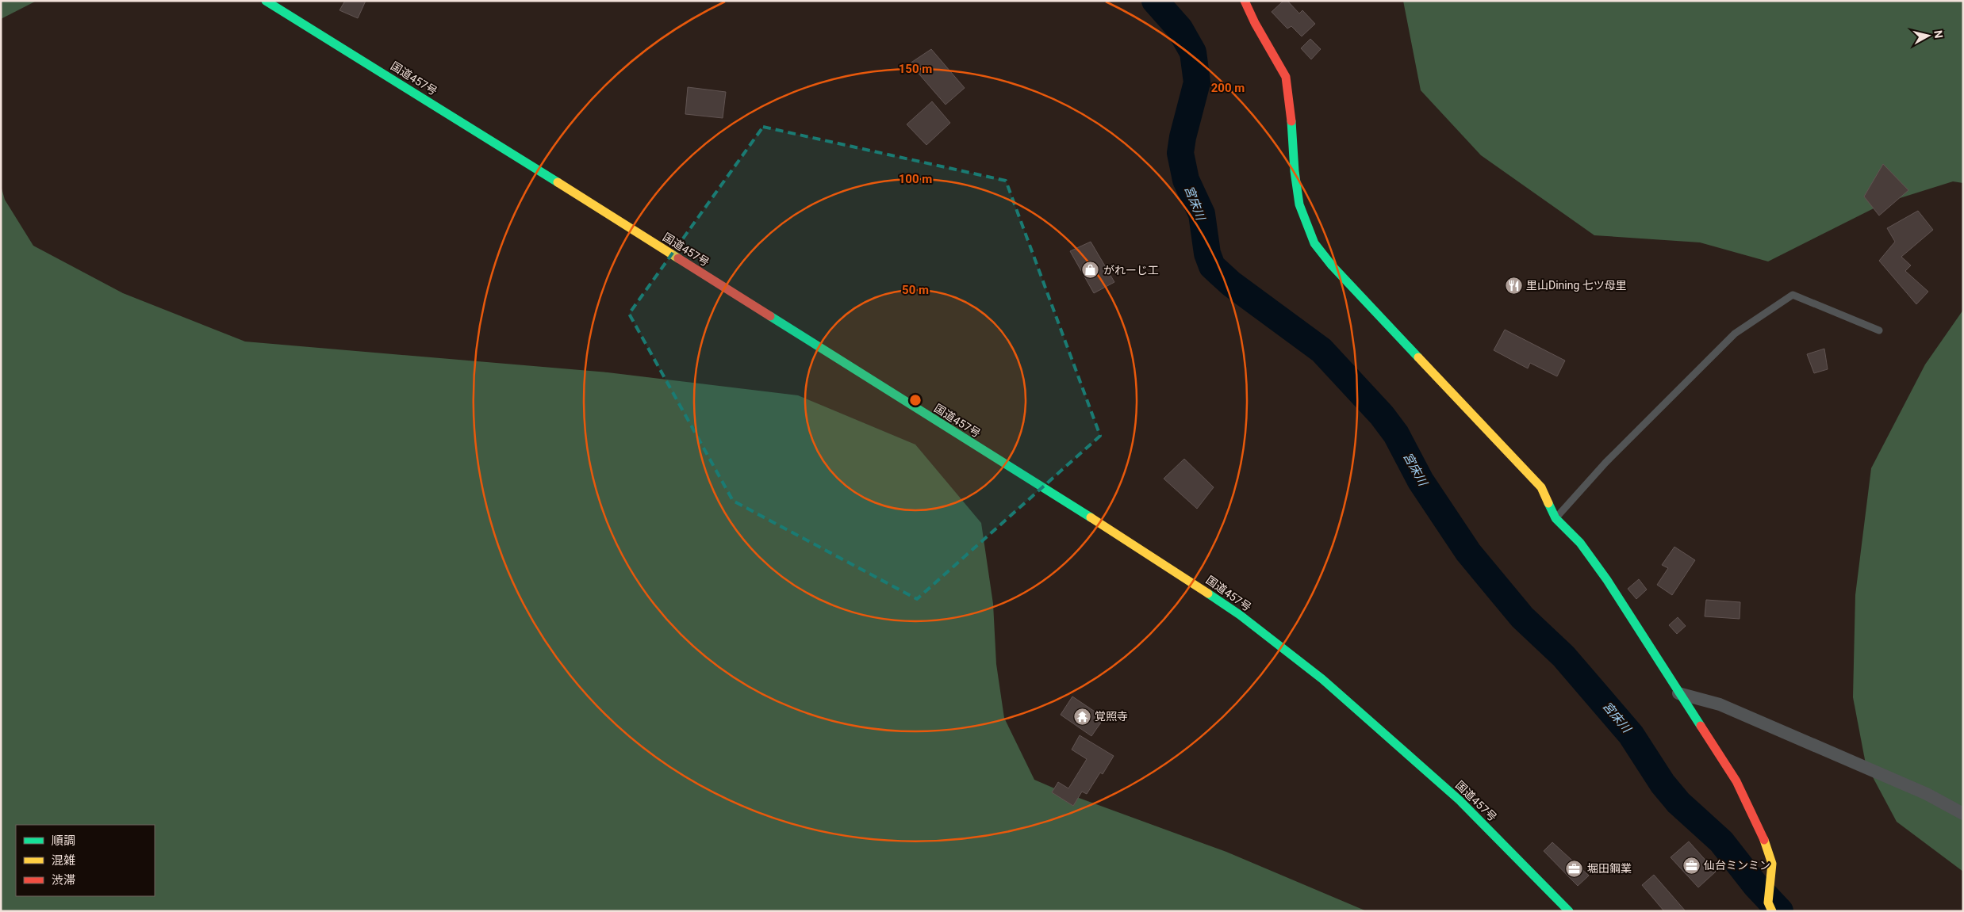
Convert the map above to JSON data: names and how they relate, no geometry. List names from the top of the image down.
{
  "streets": {
    "main road": ["国道457号"]
  },
  "water": ["宮床川"],
  "places": {
    "shop": ["がれーじ工"],
    "restaurant": ["里山Dining 七ツ母里"],
    "temple": ["覚照寺"],
    "office": ["仙台ミンミン", "堀田鋼業"]
  },
  "legend": ["順調", "混雑", "渋滞"],
  "north": "right",
  "rings": [
    "150 m",
    "200 m",
    "100 m",
    "50 m"
  ]
}
